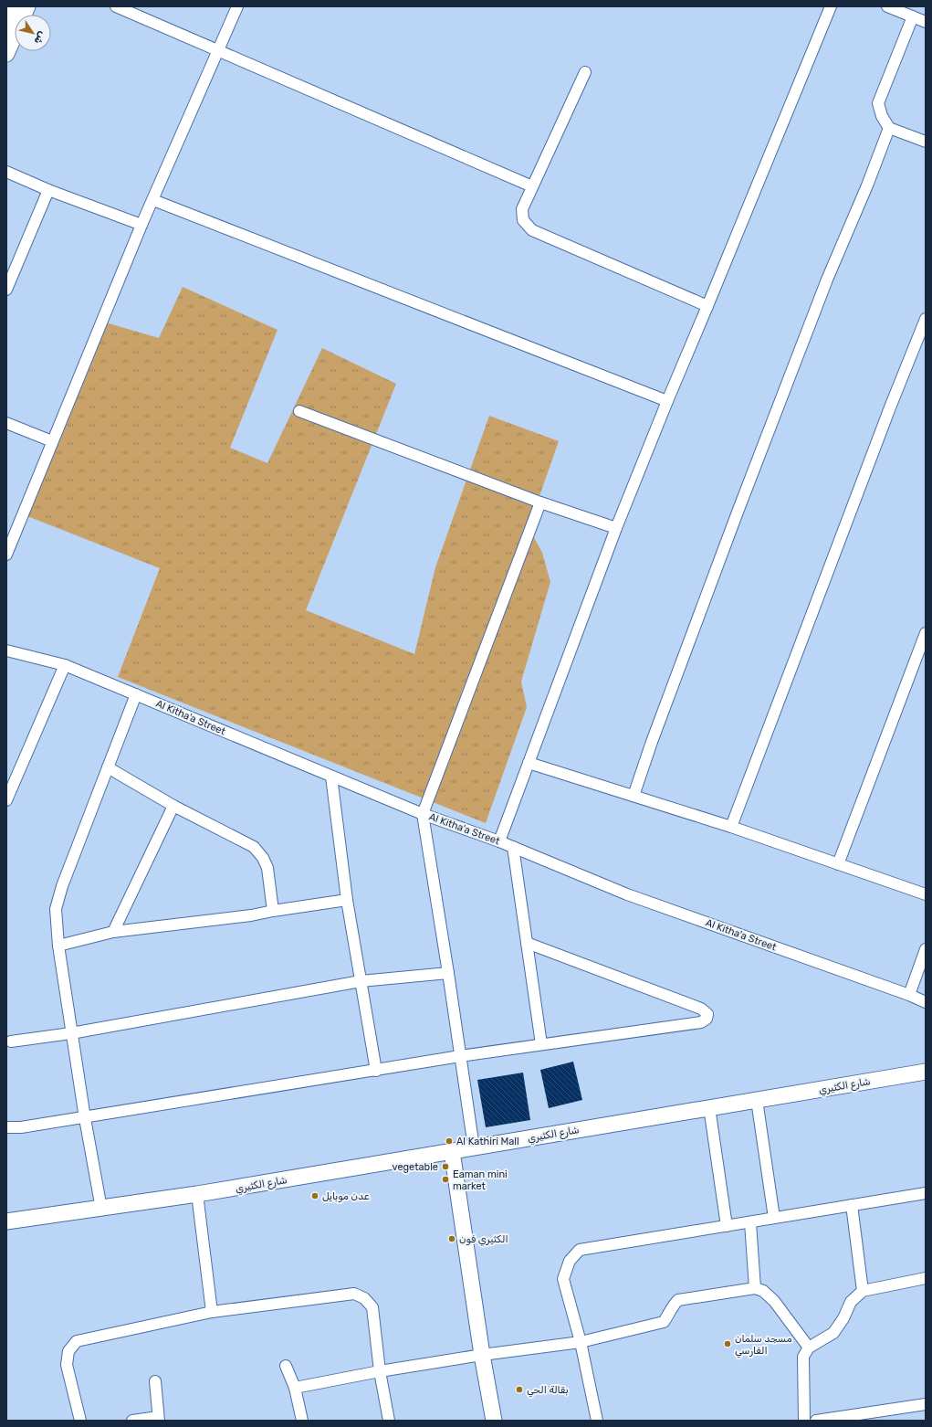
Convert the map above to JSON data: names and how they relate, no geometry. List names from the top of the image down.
{
  "streets": {
    "main road": ["شارع الكثيري"],
    "street": ["Al Kitha'a Street"]
  },
  "places": [
    "Al Kathiri Mall",
    "vegetable",
    "Eaman mini market",
    "عدن موبايل",
    "الكثيري فون",
    "مسجد سلمان الفارسي",
    "بقالة الحي"
  ],
  "north": "bottom right"
}
